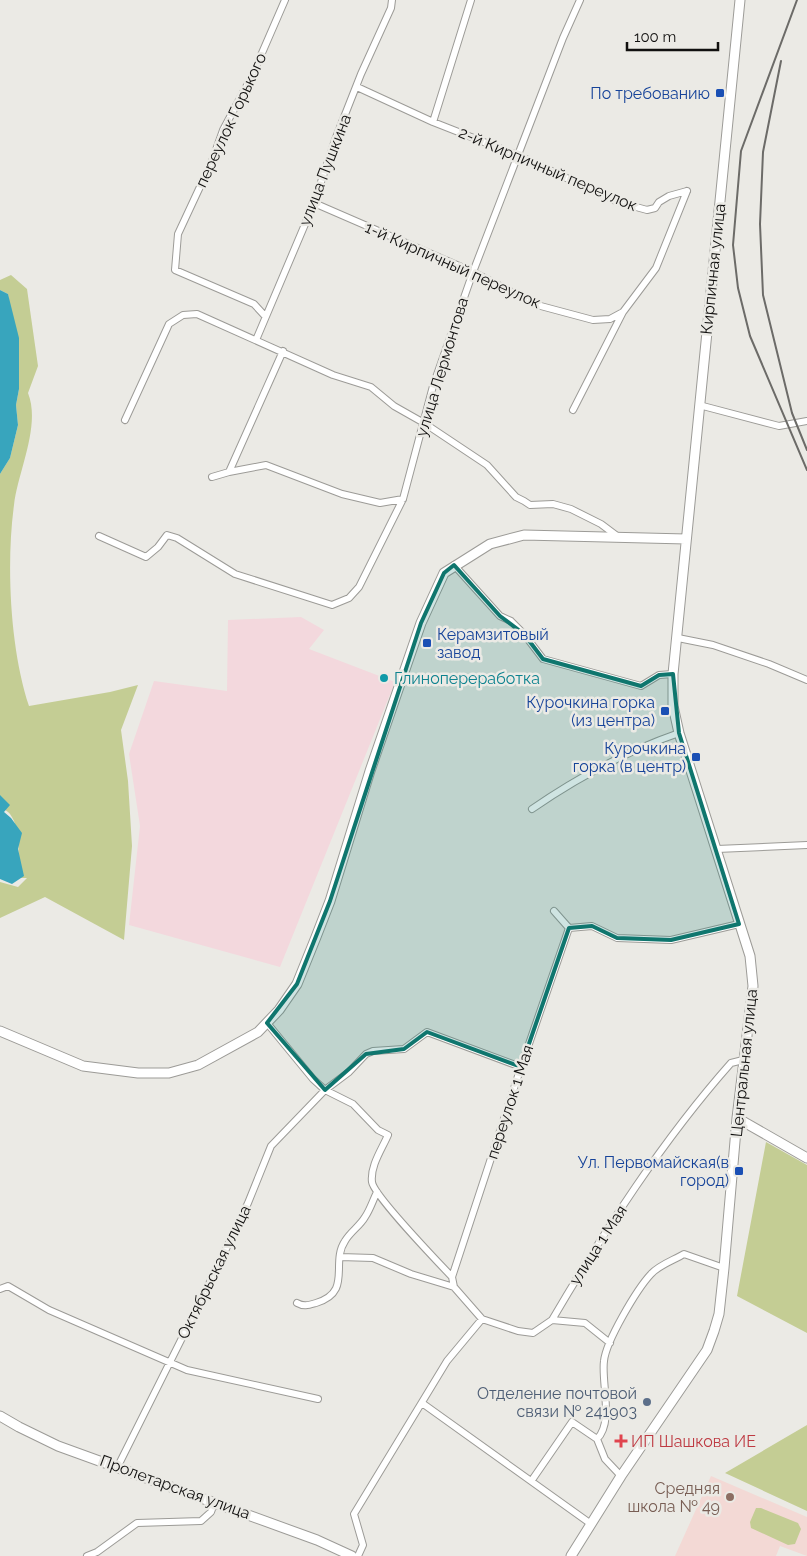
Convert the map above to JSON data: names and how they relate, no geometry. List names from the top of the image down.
{
  "streets": {
    "street": [
      "переулок Горького",
      "2-й Кирпичный переулок",
      "улица Пушкина",
      "1-й Кирпичный переулок",
      "Кирпичная улица",
      "улица Лермонтова",
      "Центральная улица",
      "переулок 1 Мая",
      "улица 1 Мая",
      "Октябрьская улица",
      "Пролетарская улица"
    ]
  },
  "crossings": [
    ["переулок Горького", "улица Пушкина"],
    ["2-й Кирпичный переулок", "улица Пушкина"],
    ["2-й Кирпичный переулок", "1-й Кирпичный переулок"],
    ["2-й Кирпичный переулок", "улица Лермонтова"],
    ["улица Пушкина", "1-й Кирпичный переулок"],
    ["1-й Кирпичный переулок", "улица Лермонтова"],
    ["Кирпичная улица", "Центральная улица"],
    ["Центральная улица", "улица 1 Мая"],
    ["переулок 1 Мая", "Октябрьская улица"],
    ["Октябрьская улица", "Пролетарская улица"]
  ],
  "places": {
    "transit": [
      "По требованию",
      "Керамзитовый завод",
      "Курочкина горка (из центра)",
      "Курочкина горка (в центр)",
      "Ул. Первомайская(в город)"
    ],
    "other": ["Глинопереработка", "Отделение почтовой связи № 241903", "Средняя школа № 49"],
    "health": ["ИП Шашкова ИЕ"]
  },
  "scale_bar": "100 m"
}
